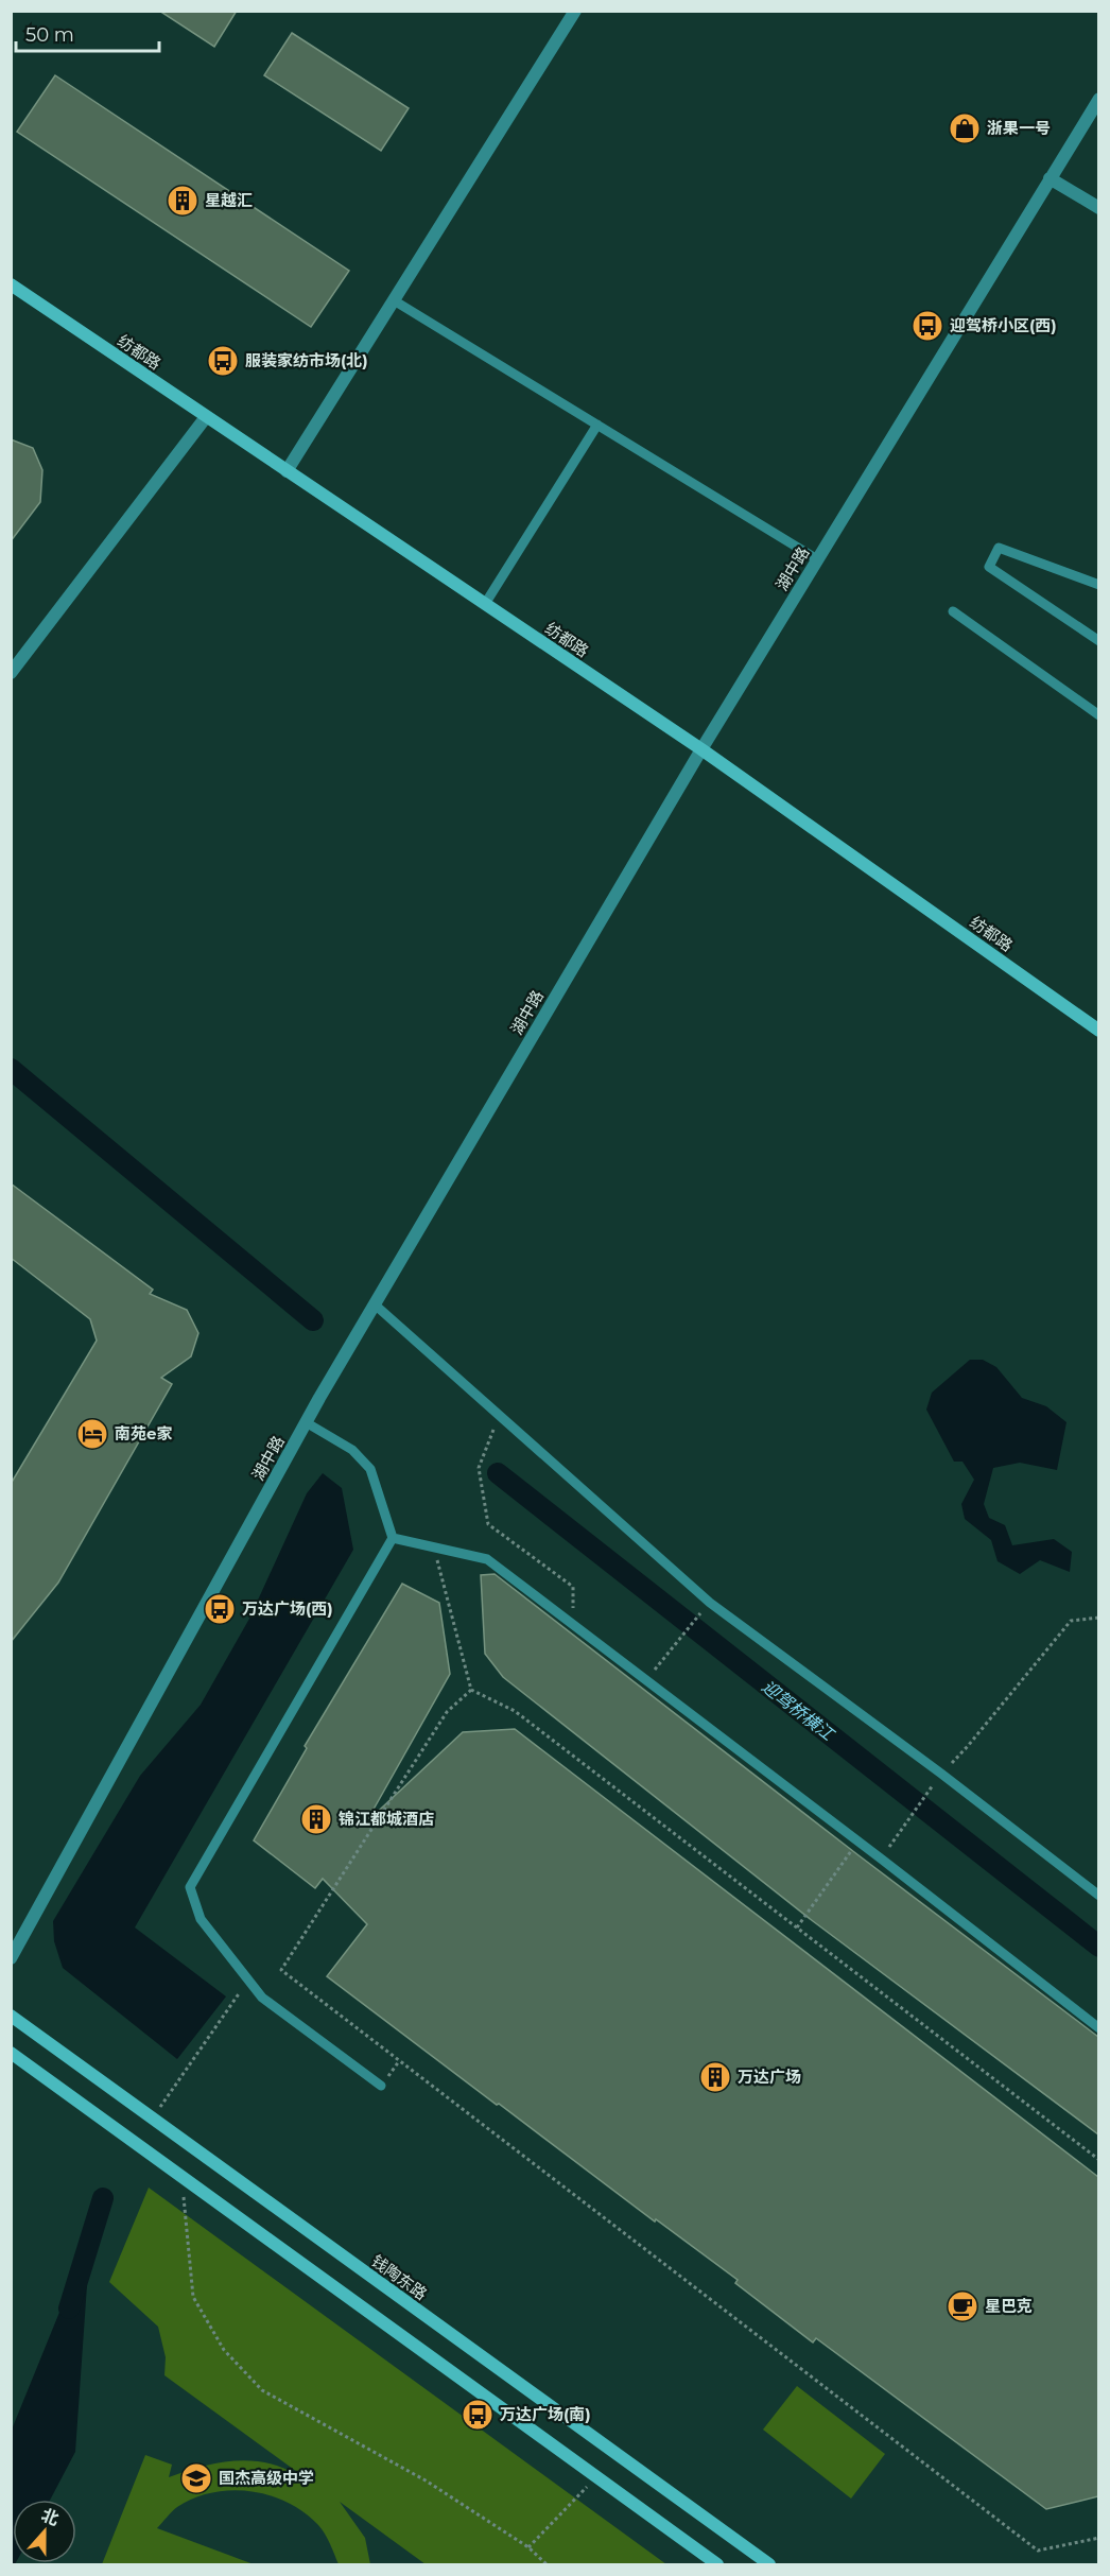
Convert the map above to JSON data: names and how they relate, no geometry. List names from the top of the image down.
{
  "streets": {
    "street": ["纺都路", "湖中路", "钱陶东路"]
  },
  "crossings": [
    ["纺都路", "湖中路"]
  ],
  "water": ["迎驾桥横江"],
  "places": {
    "shop": ["浙果一号"],
    "building": ["星越汇", "锦江都城酒店", "万达广场"],
    "bus stop": [
      "迎驾桥小区(西)",
      "服装家纺市场(北)",
      "万达广场(西)",
      "万达广场(南)"
    ],
    "hotel": ["南苑e家"],
    "cafe": ["星巴克"],
    "school or university": ["国杰高级中学"]
  },
  "scale_bar": "50 m",
  "north": "top"
}
